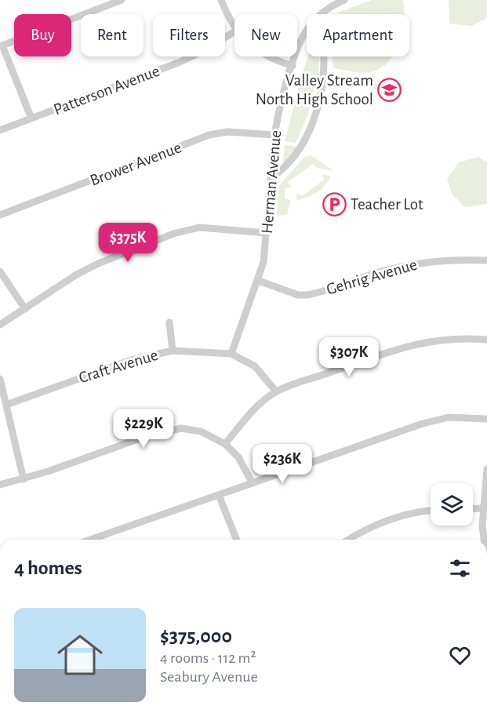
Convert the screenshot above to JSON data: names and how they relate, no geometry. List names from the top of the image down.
{
  "streets": {
    "street": [
      "Patterson Avenue",
      "Brower Avenue",
      "Herman Avenue",
      "Gehrig Avenue",
      "Craft Avenue"
    ]
  },
  "crossings": [
    ["Brower Avenue", "Herman Avenue"],
    ["Herman Avenue", "Gehrig Avenue"],
    ["Herman Avenue", "Craft Avenue"]
  ],
  "places": {
    "school or university": ["Valley Stream North High School"],
    "parking": ["Teacher Lot"]
  },
  "page": {
    "chip": [
      "Buy",
      "Rent",
      "Filters",
      "New",
      "Apartment"
    ],
    "price": [
      "$375K",
      "$307K",
      "$229K",
      "$236K"
    ],
    "heading": "4 homes",
    "list": [
      {
        "name": "$375,000",
        "note": "4 rooms · 112 m² · Seabury Avenue"
      }
    ]
  }
}
